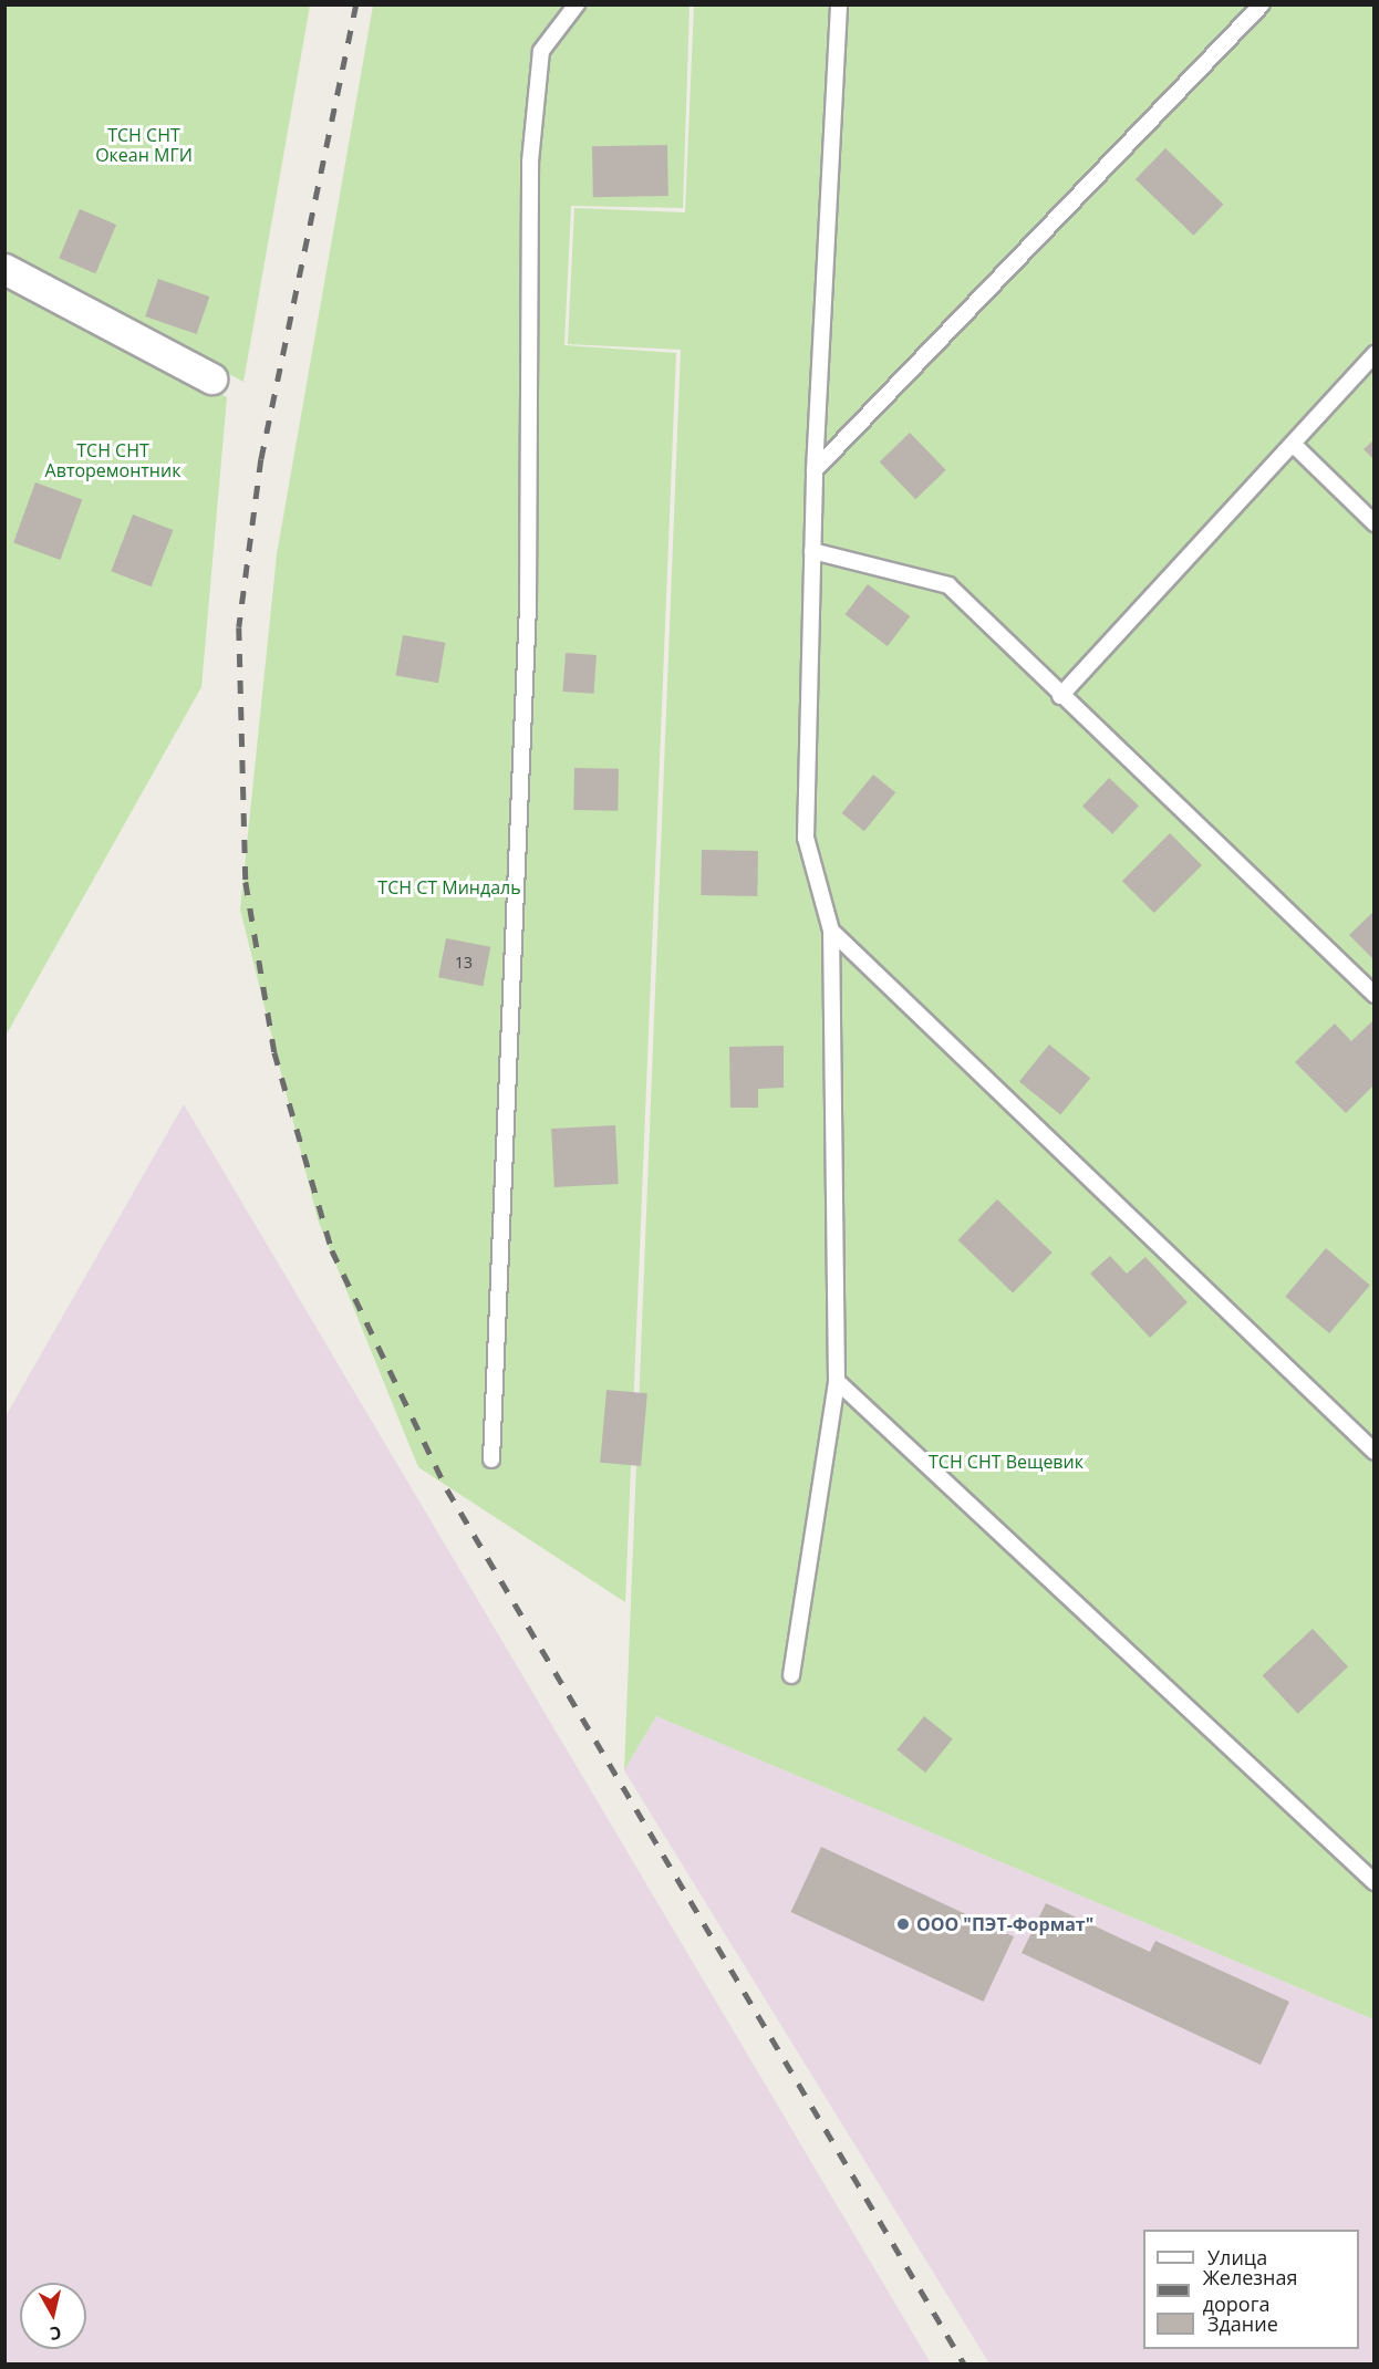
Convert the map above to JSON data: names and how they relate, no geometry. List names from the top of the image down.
{
  "parks": [
    "ТСН СНТ Океан МГИ",
    "ТСН СНТ Авторемонтник",
    "ТСН СТ Миндаль",
    "ТСН СНТ Вещевик"
  ],
  "places": ["ООО \"ПЭТ-Формат\""],
  "house_numbers": ["13"],
  "legend": ["Улица", "Железная дорога", "Здание"],
  "north": "bottom"
}
